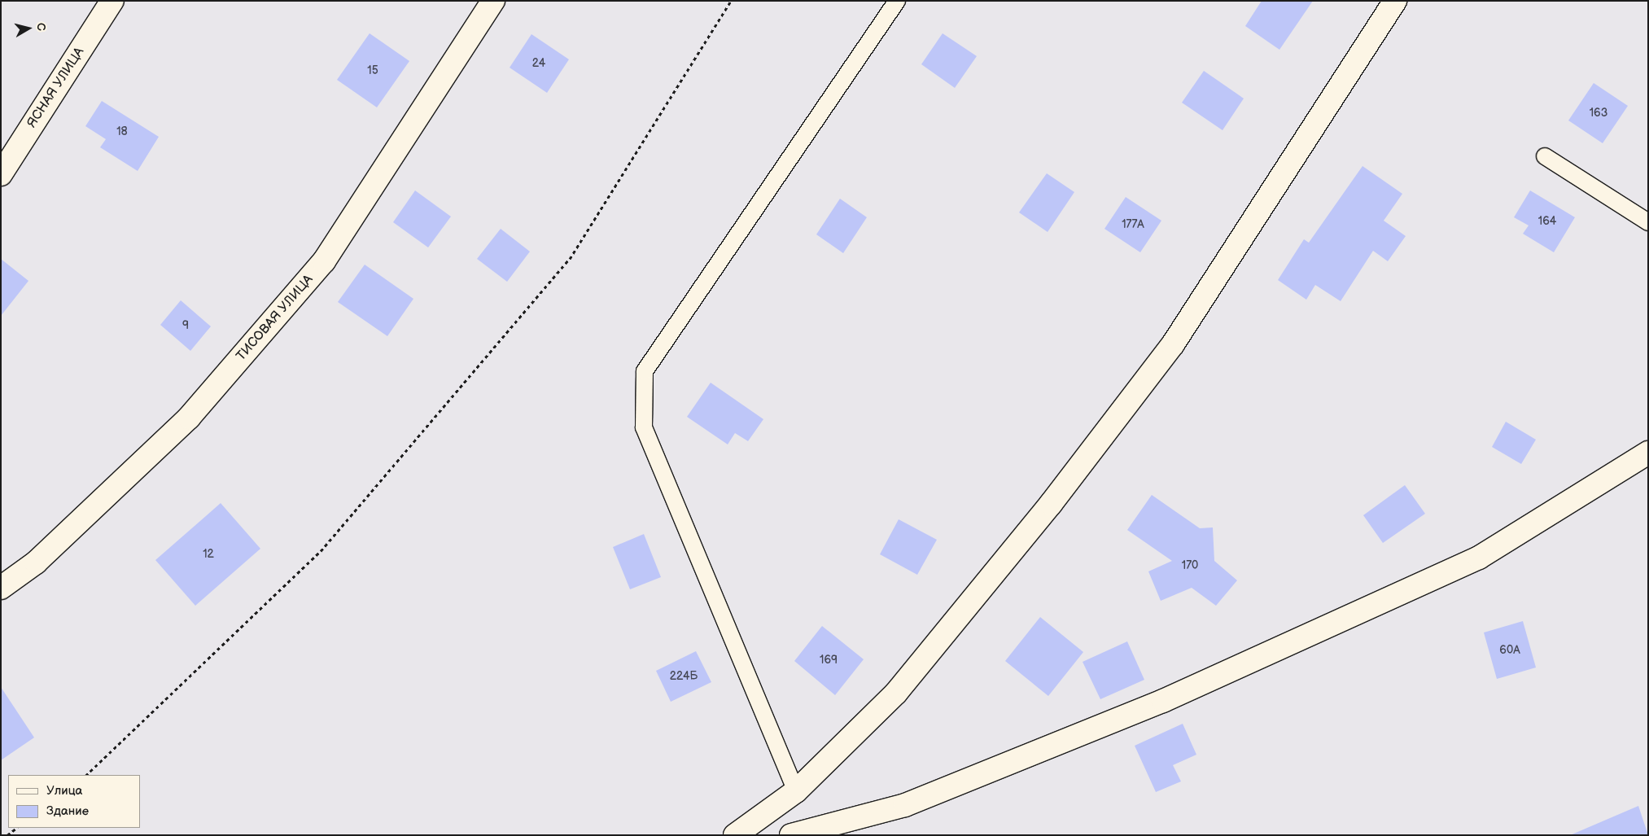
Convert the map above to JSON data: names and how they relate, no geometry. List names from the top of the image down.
{
  "streets": {
    "street": ["ЯСНАЯ УЛИЦА", "ТИСОВАЯ УЛИЦА"]
  },
  "house_numbers": [
    "24",
    "15",
    "163",
    "18",
    "164",
    "177А",
    "9",
    "12",
    "170",
    "60А",
    "169",
    "224Б"
  ],
  "legend": ["Улица", "Здание"],
  "north": "right"
}
